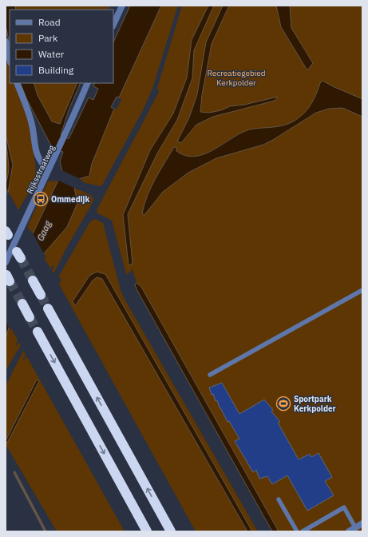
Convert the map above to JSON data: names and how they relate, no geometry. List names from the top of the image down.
{
  "streets": {
    "street": ["Rijksstraatweg"]
  },
  "water": ["Gaag"],
  "parks": ["Recreatiegebied Kerkpolder"],
  "places": {
    "bus stop": ["Ommedijk"],
    "sports": ["Sportpark Kerkpolder"]
  },
  "legend": [
    "Road",
    "Park",
    "Water",
    "Building"
  ]
}
